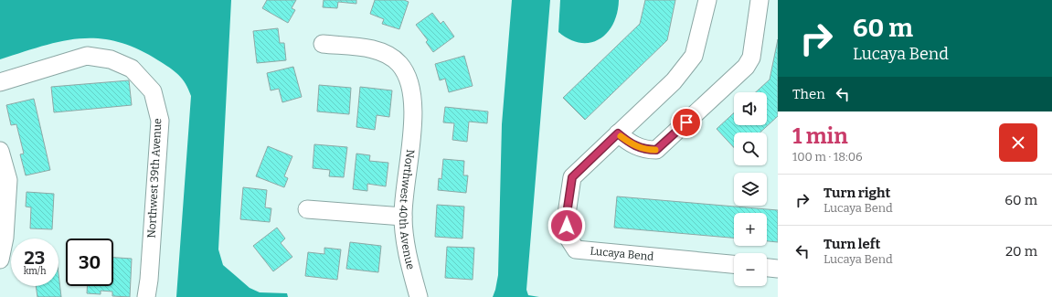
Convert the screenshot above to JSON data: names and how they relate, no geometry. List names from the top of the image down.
{
  "streets": {
    "street": ["Northwest 39th Avenue", "Northwest 40th Avenue", "Lucaya Bend"]
  },
  "page": {
    "turn": ["60 m", "Lucaya Bend"],
    "then": "Then",
    "map_buttons": ["+", "−"],
    "heading": ["1 min", "100 m · 18:06"],
    "list": [
      {
        "name": "Turn right",
        "note": "Lucaya Bend",
        "value": "60 m"
      },
      {
        "name": "Turn left",
        "note": "Lucaya Bend",
        "value": "20 m"
      }
    ],
    "speed": "23 km/h",
    "limit": "30"
  }
}
